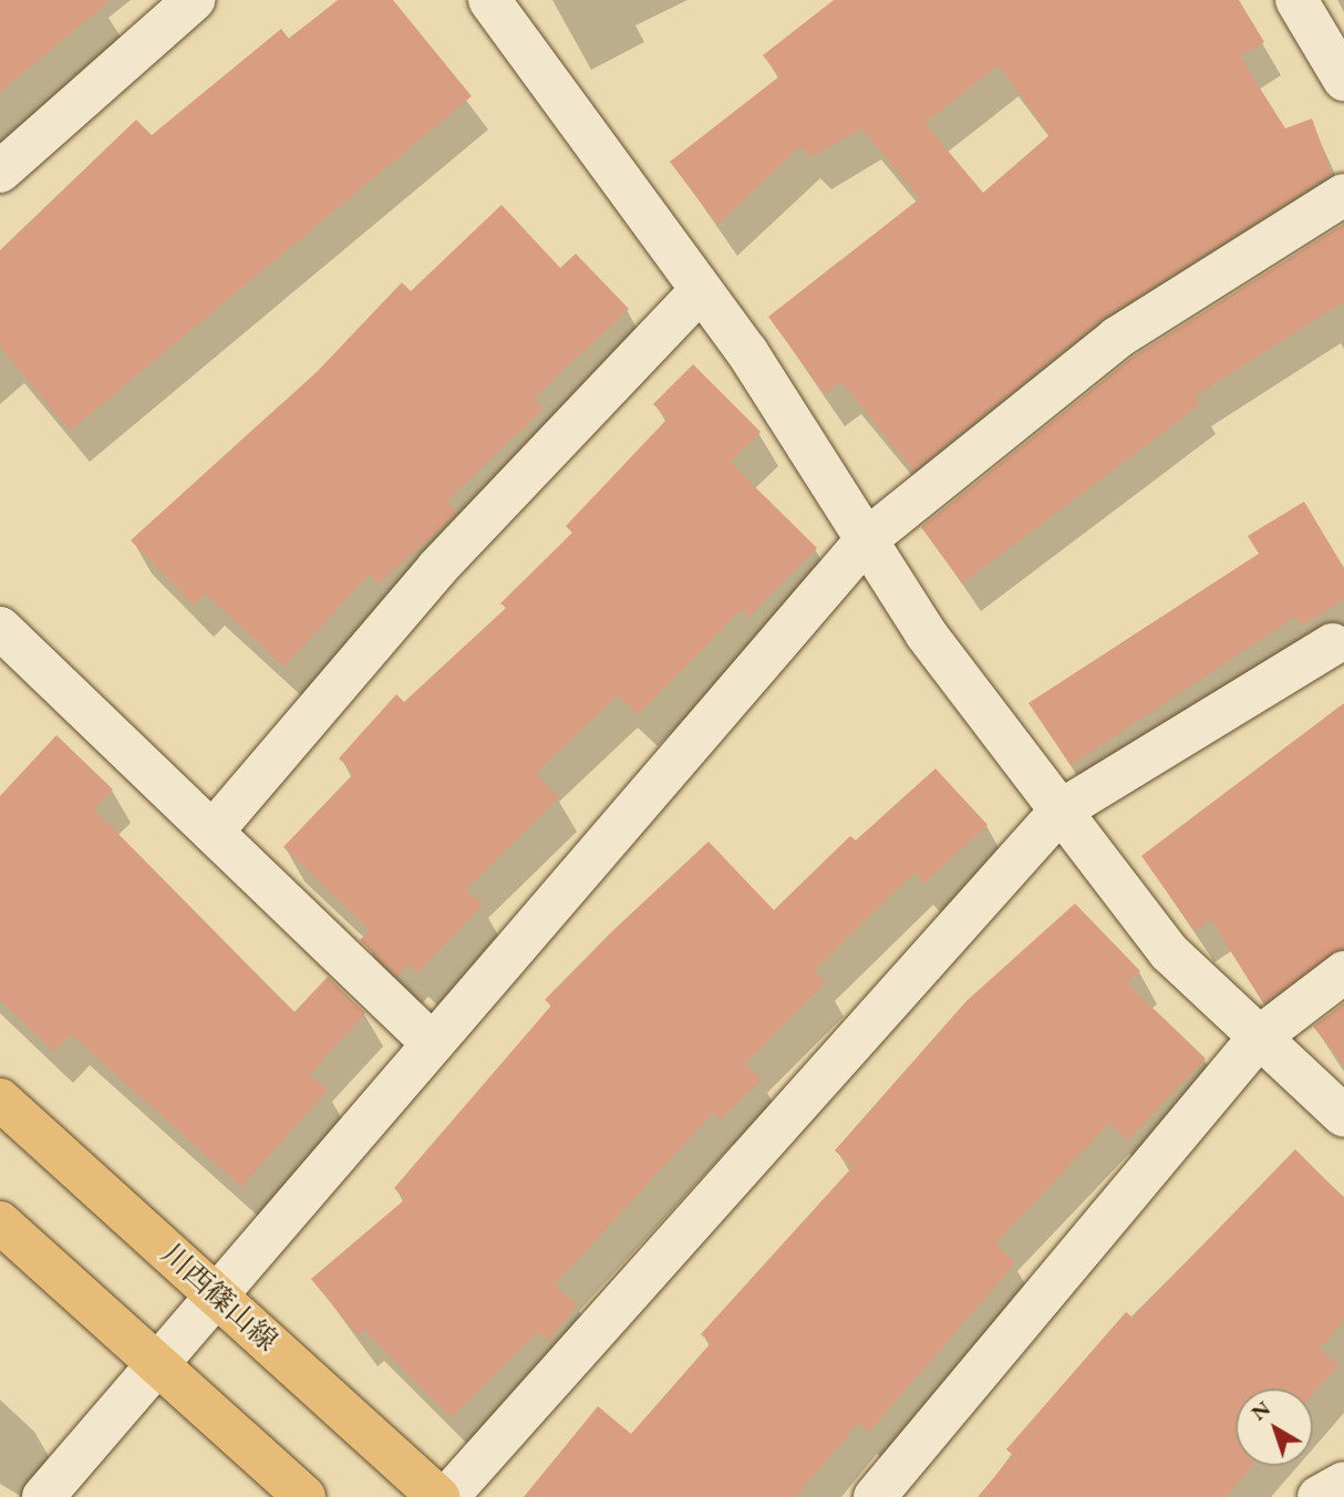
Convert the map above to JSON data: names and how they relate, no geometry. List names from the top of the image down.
{
  "streets": {
    "main road": ["川西篠山線"]
  },
  "north": "top left"
}
